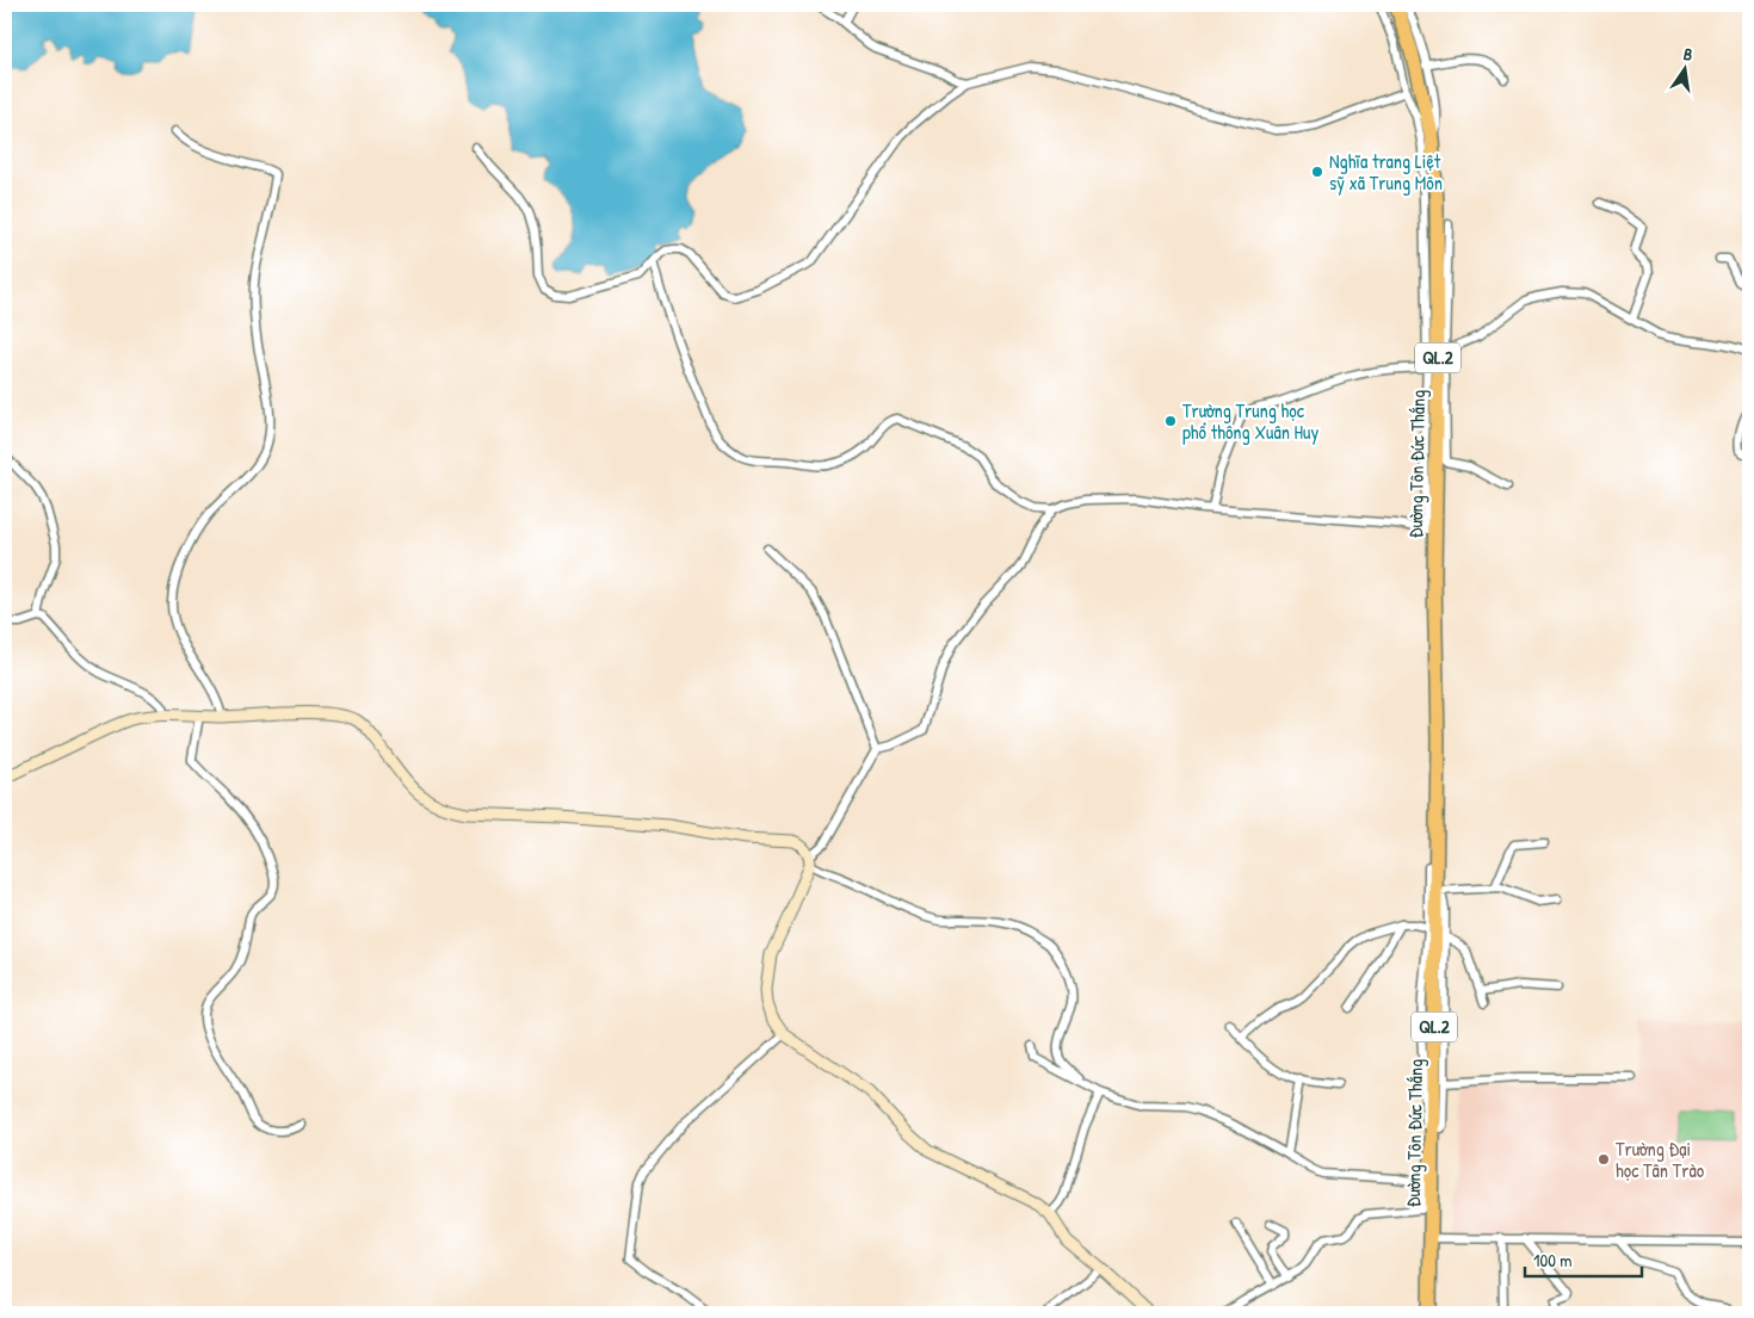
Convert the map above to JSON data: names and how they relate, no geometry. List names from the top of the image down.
{
  "streets": {
    "highway": ["QL.2", "Đường Tôn Đức Thắng"]
  },
  "places": ["Nghĩa trang Liệt sỹ xã Trung Môn", "Trường Trung học phổ thông Xuân Huy", "Trường Đại học Tân Trào"],
  "scale_bar": "100 m",
  "north": "top"
}
